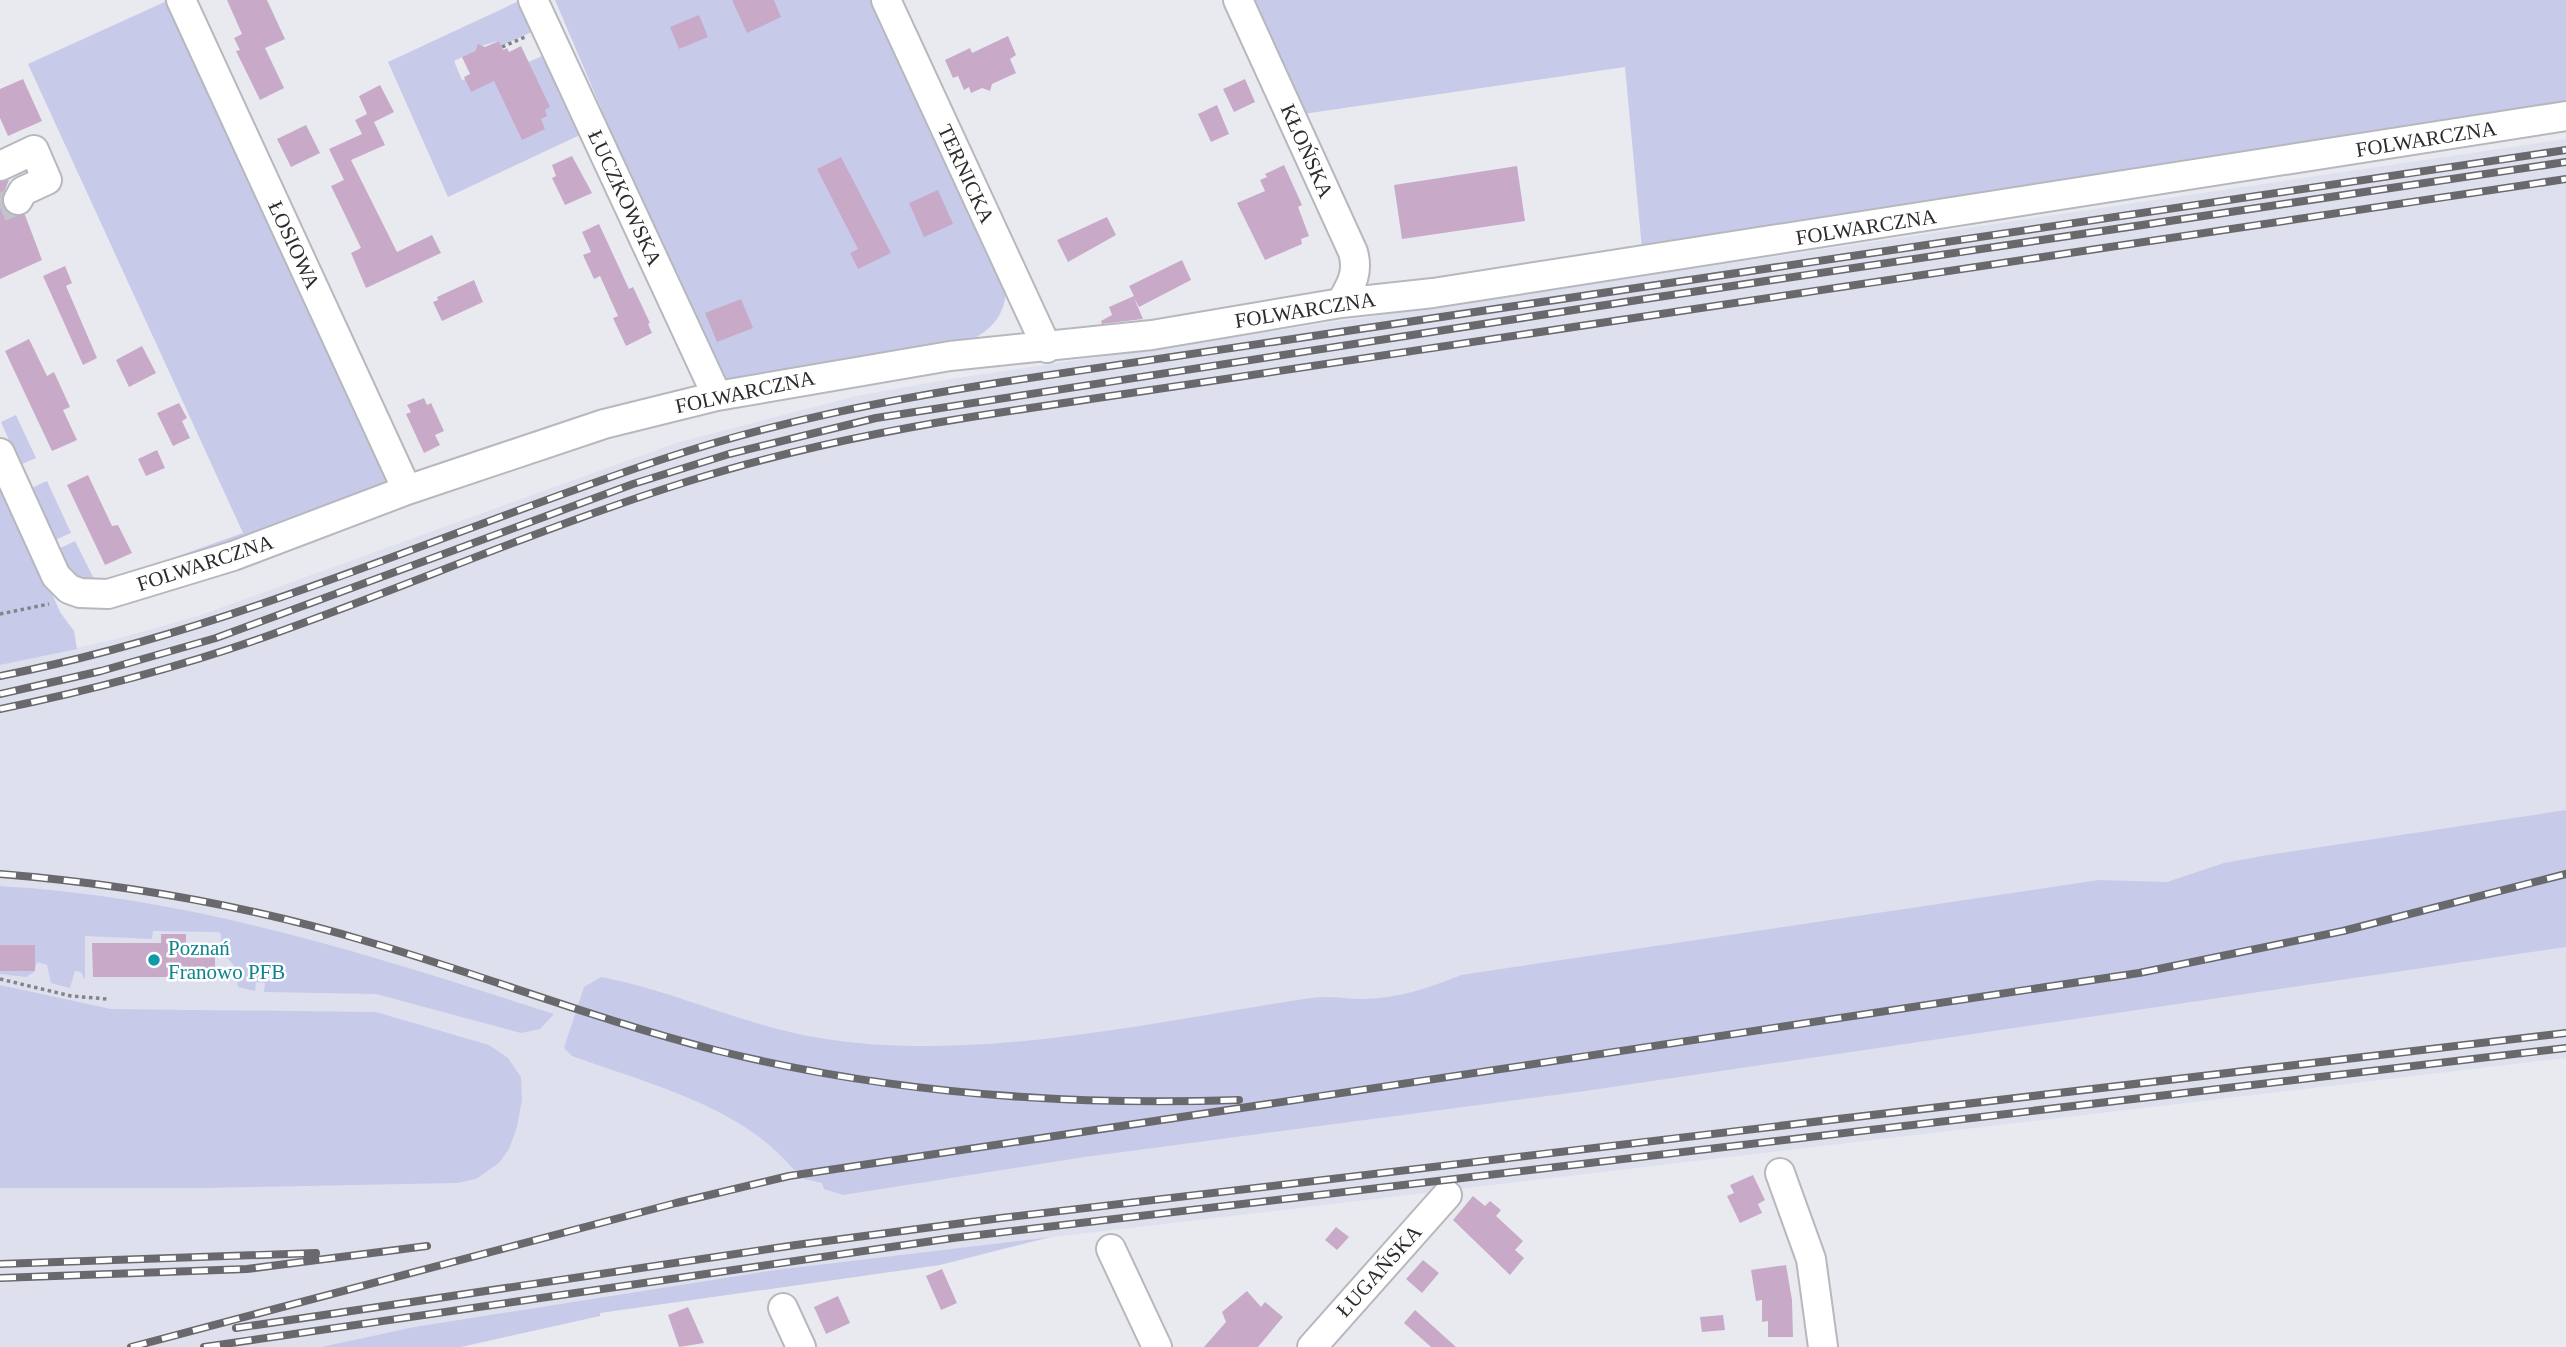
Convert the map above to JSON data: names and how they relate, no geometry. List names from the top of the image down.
{
  "streets": {
    "street": [
      "FOLWARCZNA",
      "KŁOŃSKA",
      "TERNICKA",
      "ŁUCZKOWSKA",
      "ŁOSIOWA",
      "ŁUGAŃSKA"
    ]
  },
  "crossings": [
    ["FOLWARCZNA", "KŁOŃSKA"],
    ["FOLWARCZNA", "TERNICKA"],
    ["FOLWARCZNA", "ŁUCZKOWSKA"],
    ["FOLWARCZNA", "ŁOSIOWA"]
  ],
  "places": ["Poznań Franowo PFB"]
}
